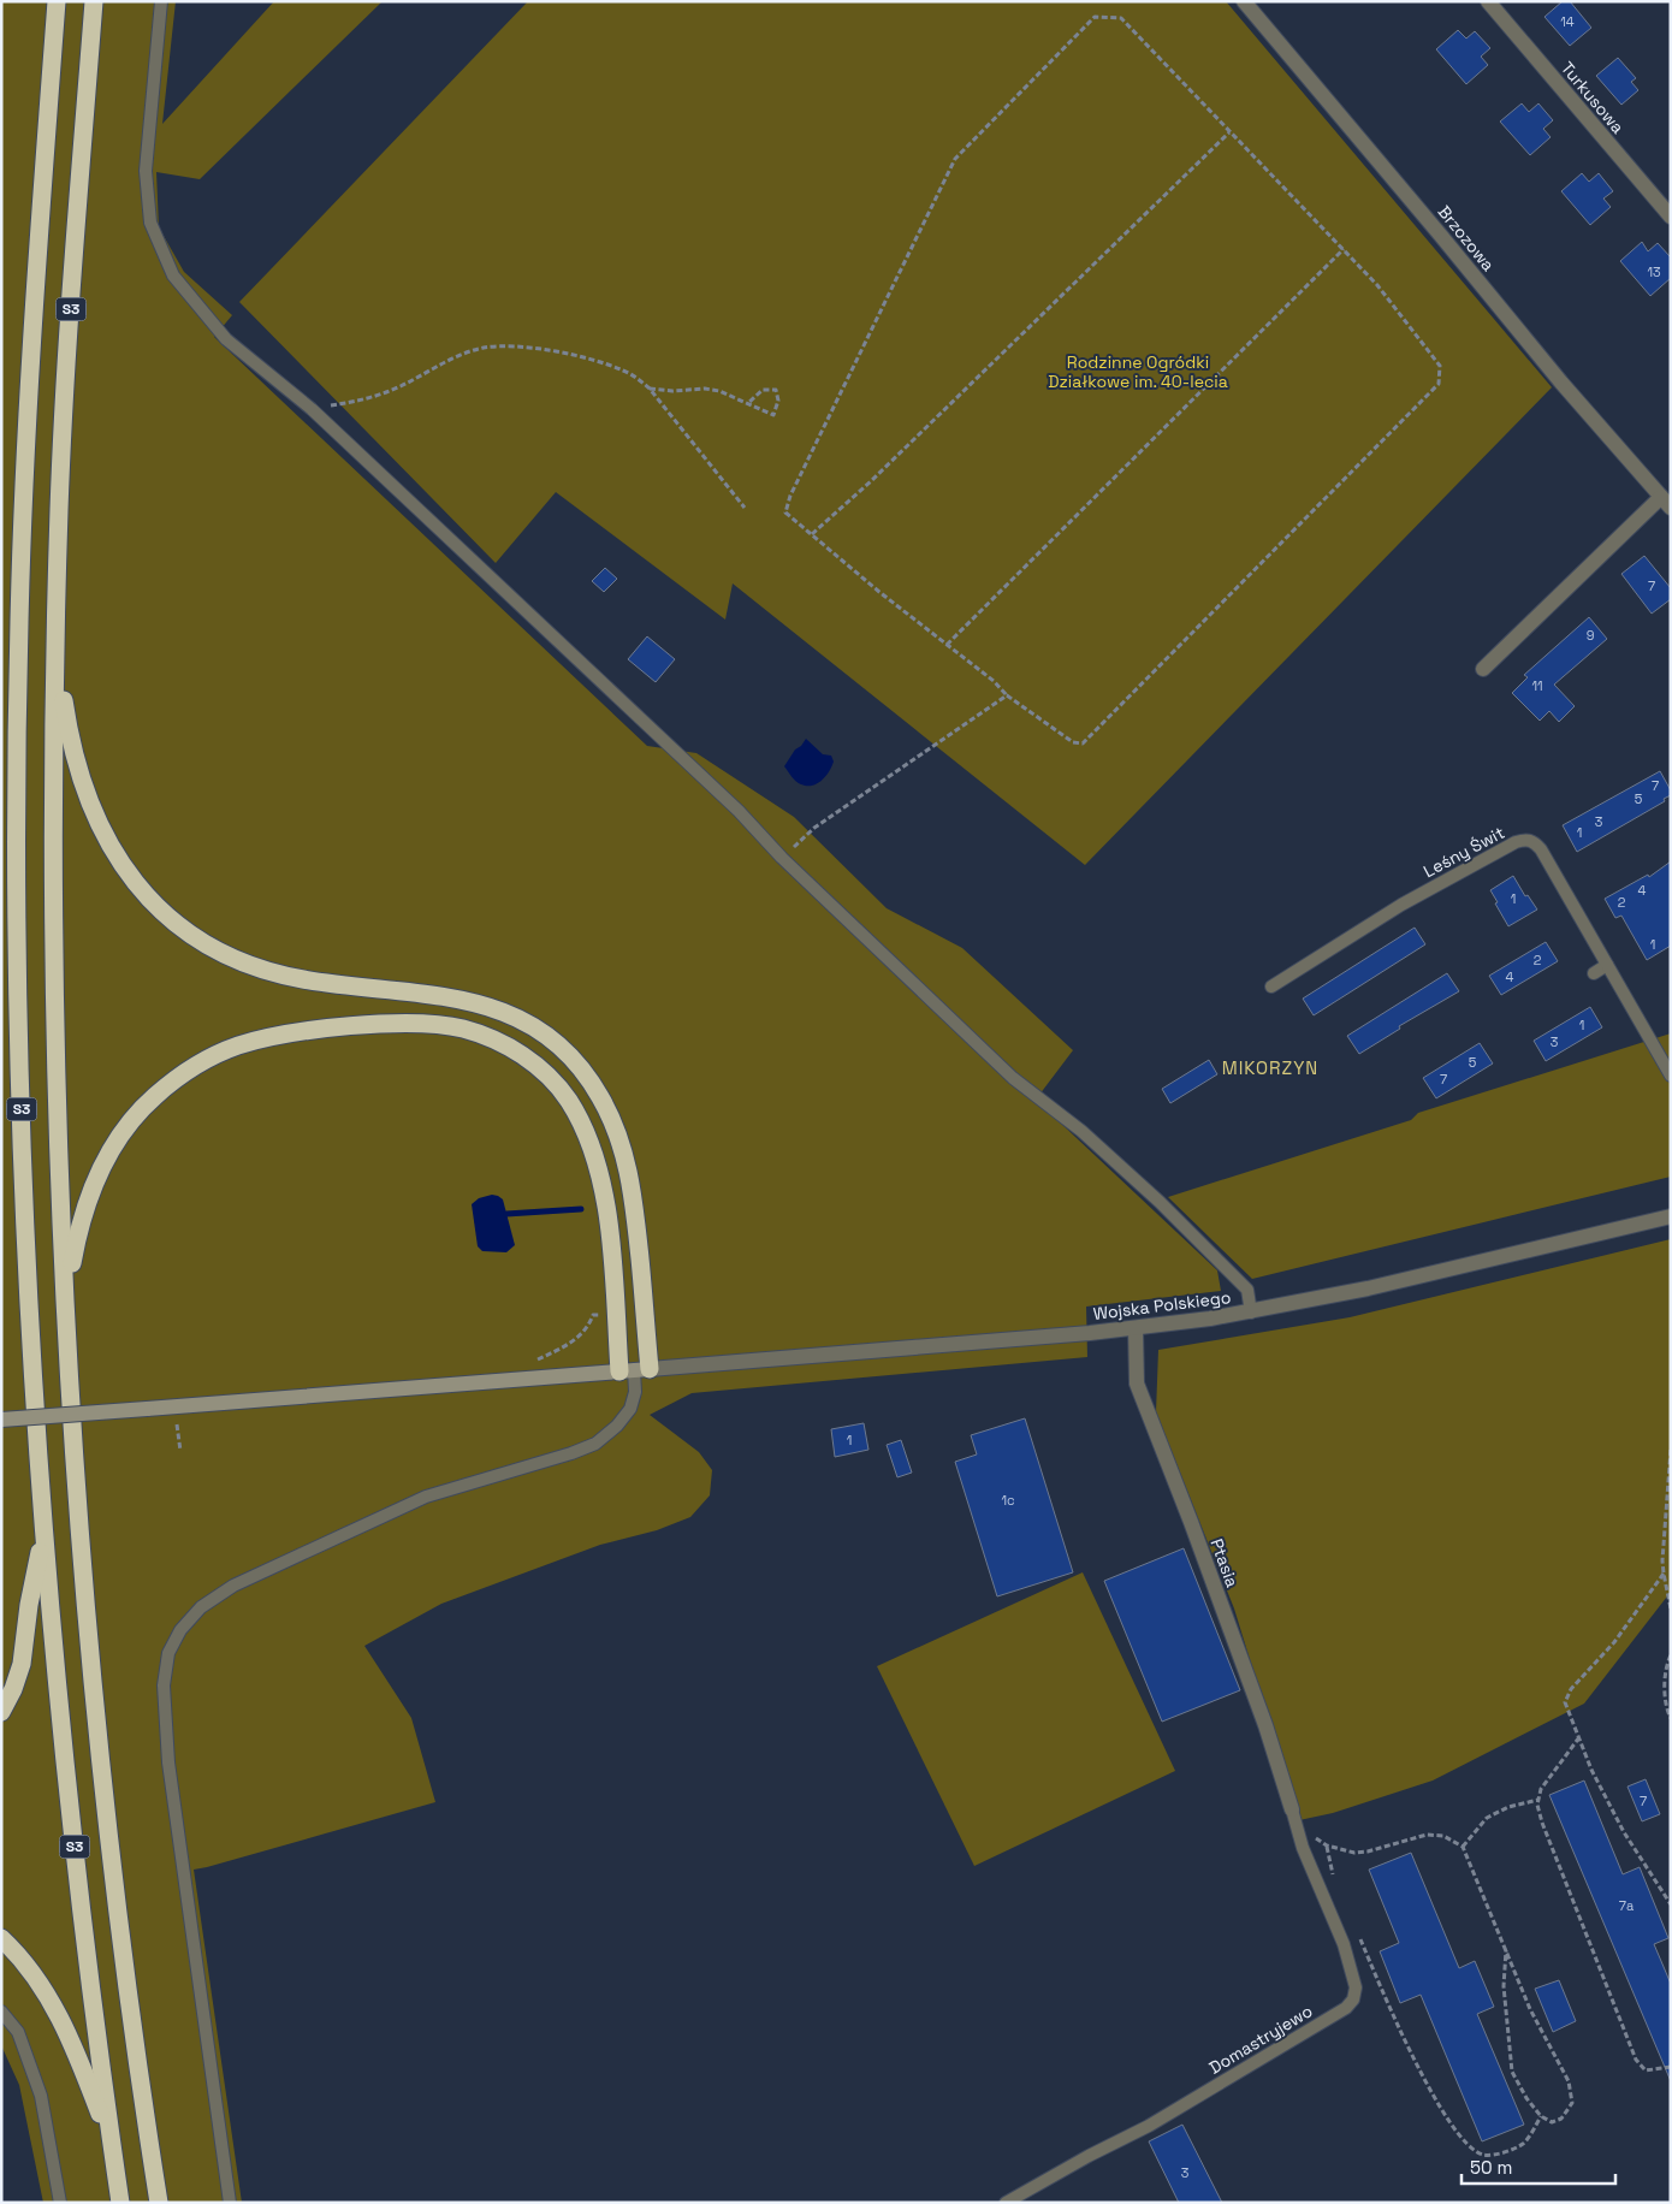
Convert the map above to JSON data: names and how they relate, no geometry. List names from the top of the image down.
{
  "streets": {
    "highway": ["S3"],
    "street": [
      "Turkusowa",
      "Brzozowa",
      "Wojska Polskiego",
      "Ptasia"
    ],
    "lane": ["Leśny Świt", "Domastryjewo"]
  },
  "crossings": [
    ["Wojska Polskiego", "Ptasia"],
    ["Ptasia", "Domastryjewo"]
  ],
  "districts": ["MIKORZYN"],
  "parks": ["Rodzinne Ogródki Działkowe im. 40-lecia"],
  "house_numbers": [
    "14",
    "13",
    "7",
    "9",
    "11",
    "7",
    "5",
    "3",
    "1",
    "4",
    "1",
    "2",
    "1",
    "2",
    "4",
    "1",
    "3",
    "5",
    "7",
    "1",
    "1c",
    "7",
    "7a",
    "3"
  ],
  "scale_bar": "50 m"
}
